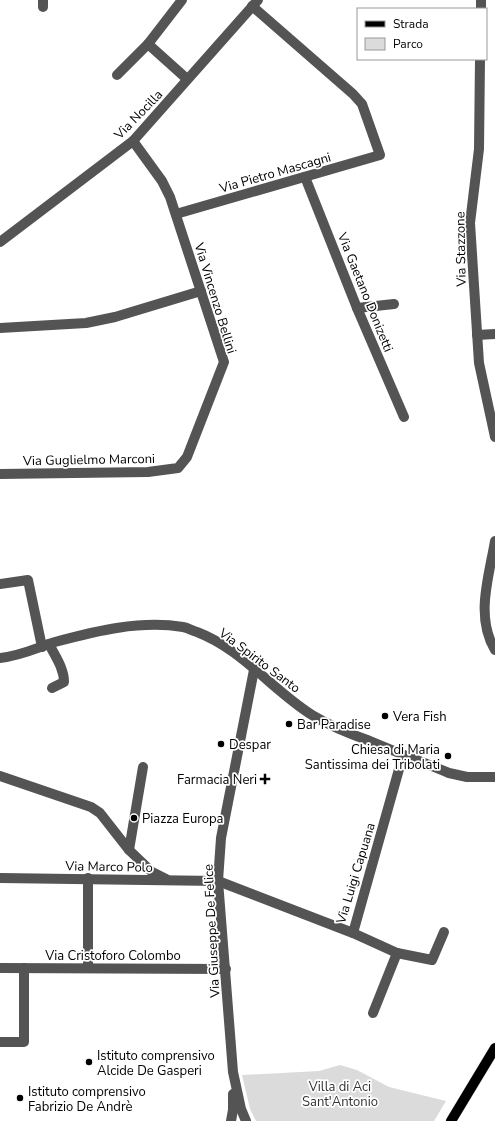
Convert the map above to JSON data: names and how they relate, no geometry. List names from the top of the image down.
{
  "streets": {
    "street": [
      "Via Nocilla",
      "Via Pietro Mascagni",
      "Via Stazzone",
      "Via Gaetano Donizetti",
      "Via Vincenzo Bellini",
      "Via Guglielmo Marconi",
      "Via Spirito Santo",
      "Via Marco Polo",
      "Via Luigi Capuana",
      "Via Giuseppe De Felice",
      "Via Cristoforo Colombo"
    ]
  },
  "crossings": [
    ["Via Nocilla", "Via Pietro Mascagni"],
    ["Via Nocilla", "Via Vincenzo Bellini"],
    ["Via Pietro Mascagni", "Via Gaetano Donizetti"],
    ["Via Pietro Mascagni", "Via Vincenzo Bellini"],
    ["Via Vincenzo Bellini", "Via Guglielmo Marconi"],
    ["Via Spirito Santo", "Via Luigi Capuana"],
    ["Via Spirito Santo", "Via Giuseppe De Felice"],
    ["Via Marco Polo", "Via Luigi Capuana"],
    ["Via Marco Polo", "Via Giuseppe De Felice"],
    ["Via Luigi Capuana", "Via Giuseppe De Felice"],
    ["Via Giuseppe De Felice", "Via Cristoforo Colombo"]
  ],
  "parks": ["Villa di Aci Sant'Antonio"],
  "places": {
    "other": [
      "Vera Fish",
      "Bar Paradise",
      "Despar",
      "Chiesa di Maria Santissima dei Tribolati",
      "Piazza Europa",
      "Istituto comprensivo Alcide De Gasperi",
      "Istituto comprensivo Fabrizio De Andrè"
    ],
    "health": ["Farmacia Neri"]
  },
  "legend": ["Strada", "Parco"]
}
